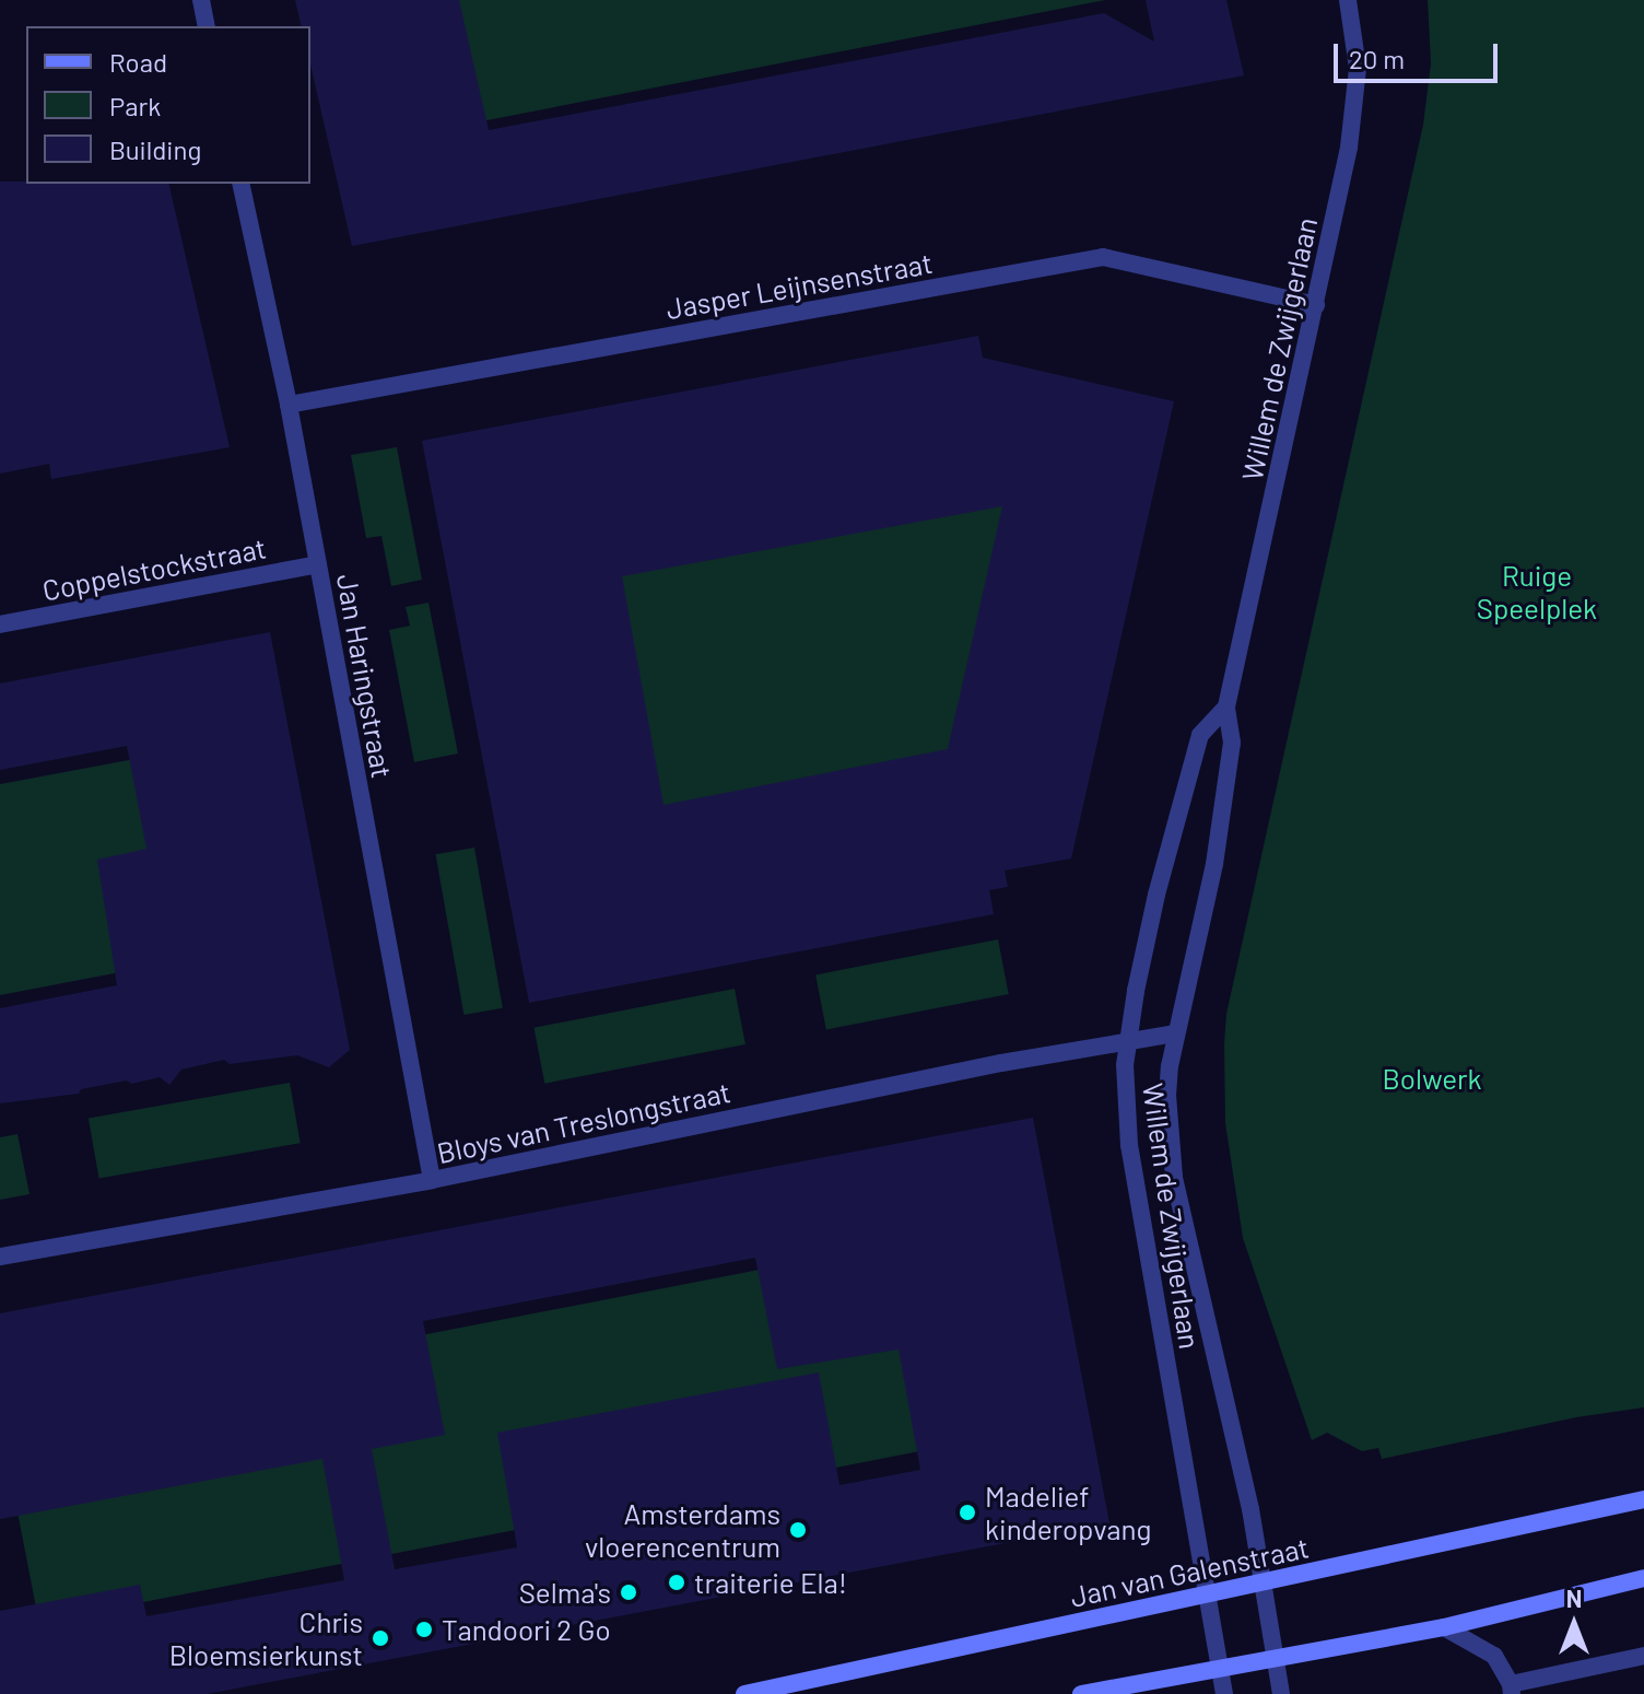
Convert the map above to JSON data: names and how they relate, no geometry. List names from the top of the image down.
{
  "streets": {
    "main road": ["Jan van Galenstraat"],
    "street": [
      "Jasper Leijnsenstraat",
      "Willem de Zwijgerlaan",
      "Coppelstockstraat",
      "Jan Haringstraat",
      "Bloys van Treslongstraat"
    ]
  },
  "crossings": [
    ["Jasper Leijnsenstraat", "Willem de Zwijgerlaan"],
    ["Jasper Leijnsenstraat", "Jan Haringstraat"],
    ["Willem de Zwijgerlaan", "Bloys van Treslongstraat"],
    ["Willem de Zwijgerlaan", "Jan van Galenstraat"],
    ["Coppelstockstraat", "Jan Haringstraat"],
    ["Jan Haringstraat", "Bloys van Treslongstraat"]
  ],
  "parks": ["Ruige Speelplek", "Bolwerk"],
  "places": [
    "Madelief kinderopvang",
    "Amsterdams vloerencentrum",
    "traiterie Ela!",
    "Selma's",
    "Tandoori 2 Go",
    "Chris Bloemsierkunst"
  ],
  "legend": ["Road", "Park", "Building"],
  "scale_bar": "20 m",
  "north": "top"
}
